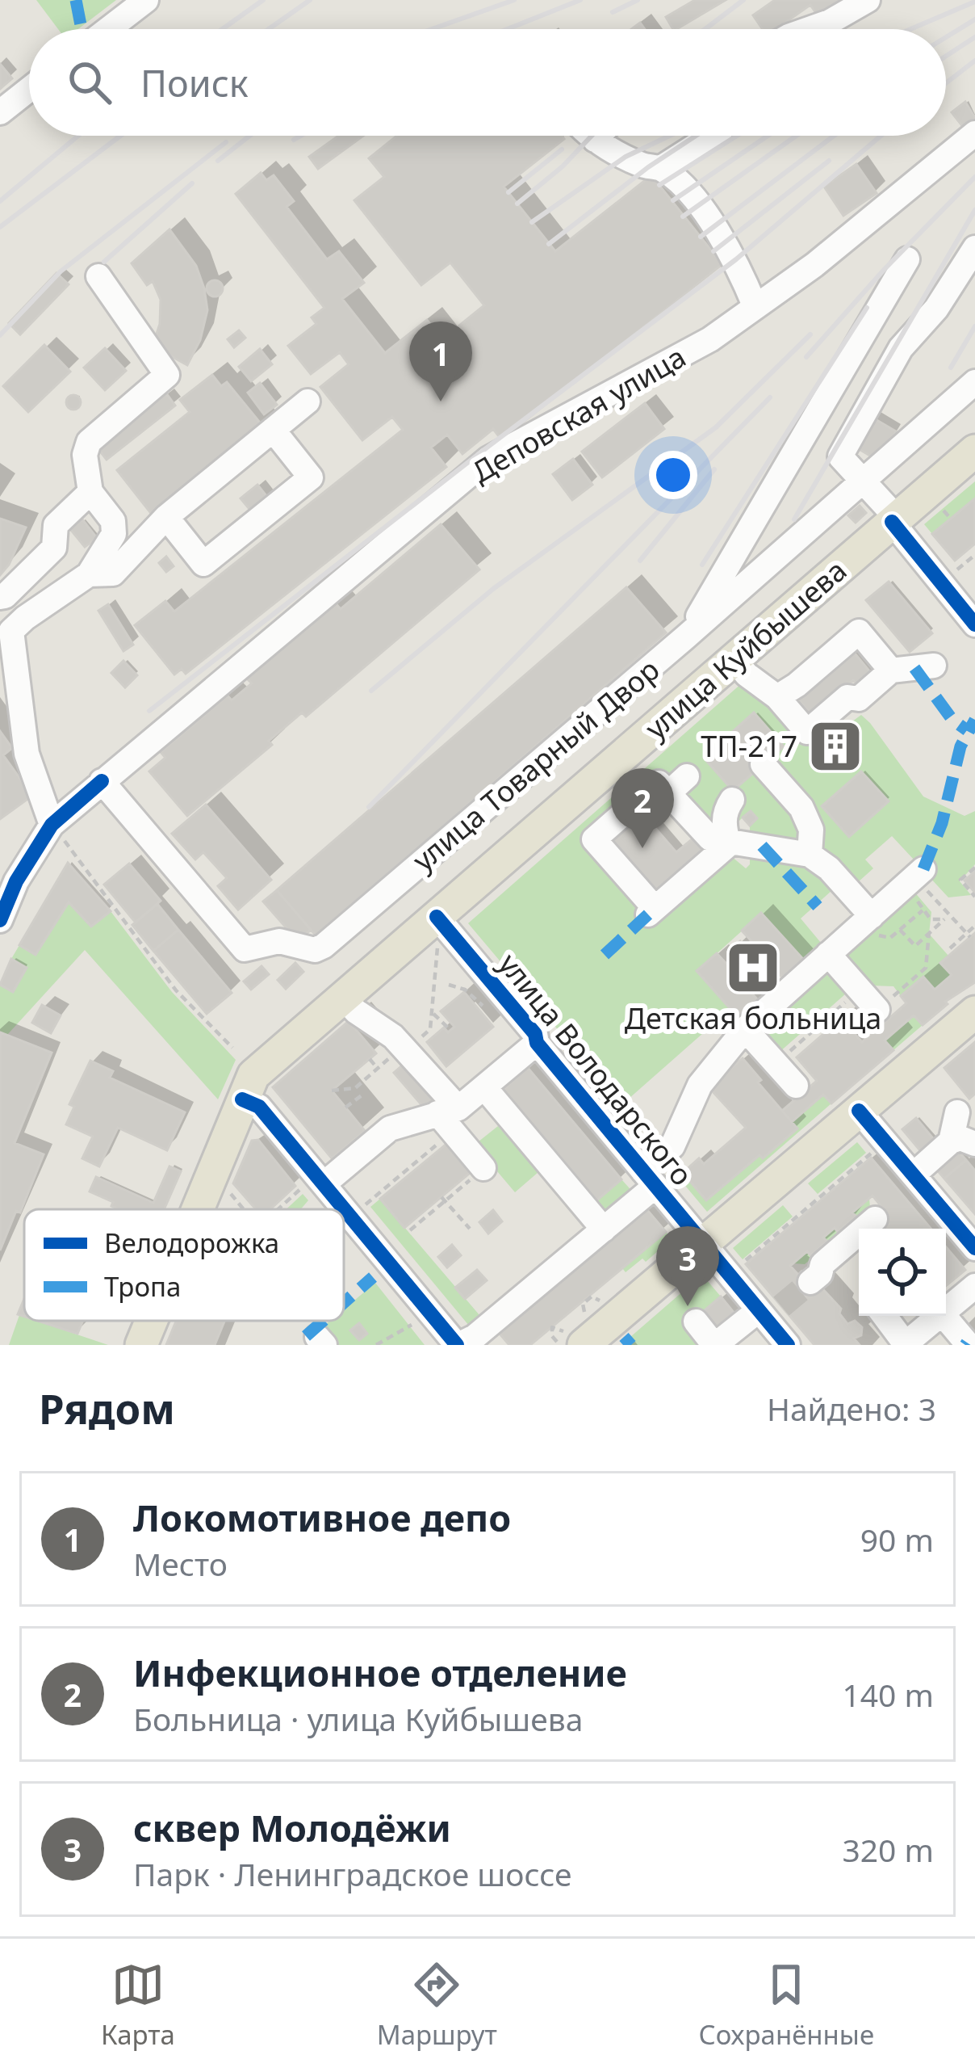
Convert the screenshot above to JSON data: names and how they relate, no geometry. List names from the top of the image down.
{
  "streets": {
    "main road": ["улица Куйбышева"],
    "street": ["Деповская улица", "улица Товарный Двор", "улица Володарского"]
  },
  "crossings": [
    ["Деповская улица", "улица Товарный Двор"],
    ["улица Куйбышева", "улица Володарского"]
  ],
  "places": {
    "building": ["ТП-217"],
    "hospital": ["Детская больница"]
  },
  "legend": ["Велодорожка", "Тропа"],
  "page": {
    "search": "Поиск",
    "pins": ["1", "2", "3"],
    "heading": ["Рядом", "Найдено: 3"],
    "list": [
      {
        "mark": "1",
        "name": "Локомотивное депо",
        "note": "Место",
        "value": "90 m"
      },
      {
        "mark": "2",
        "name": "Инфекционное отделение",
        "note": "Больница · улица Куйбышева",
        "value": "140 m"
      },
      {
        "mark": "3",
        "name": "сквер Молодёжи",
        "note": "Парк · Ленинградское шоссе",
        "value": "320 m"
      }
    ],
    "nav": ["Карта", "Маршрут", "Сохранённые"]
  }
}
